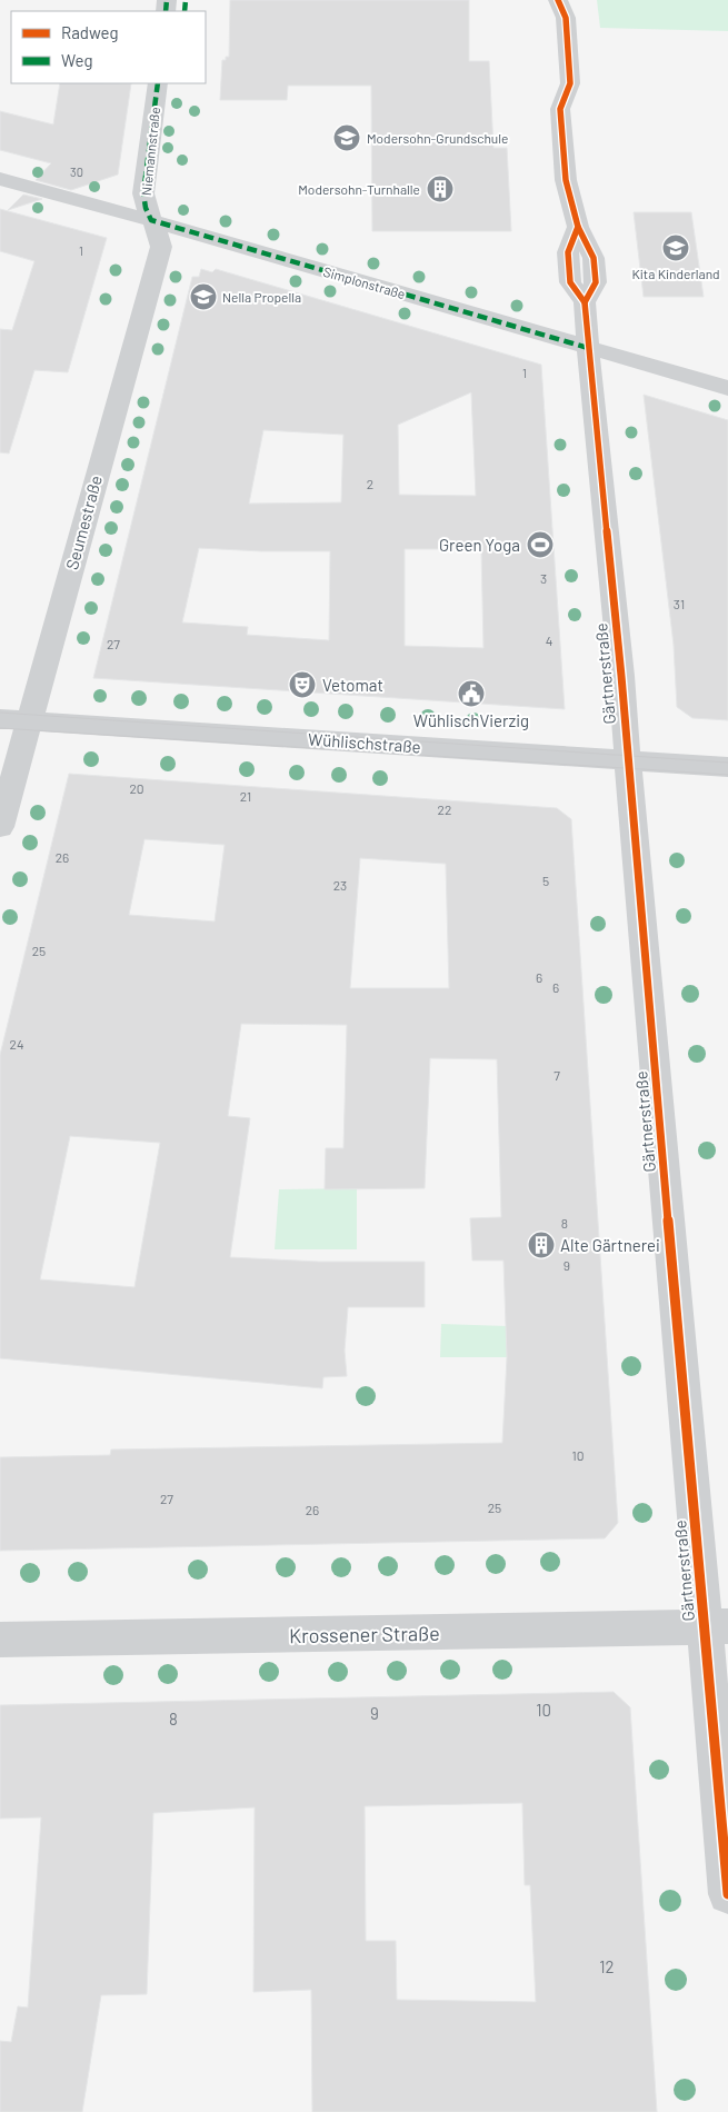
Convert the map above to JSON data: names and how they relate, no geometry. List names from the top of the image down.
{
  "streets": {
    "street": [
      "Niemannstraße",
      "Simplonstraße",
      "Seumestraße",
      "Gärtnerstraße",
      "Wühlischstraße",
      "Krossener Straße"
    ]
  },
  "crossings": [
    ["Niemannstraße", "Simplonstraße"],
    ["Niemannstraße", "Seumestraße"],
    ["Simplonstraße", "Seumestraße"],
    ["Simplonstraße", "Gärtnerstraße"],
    ["Seumestraße", "Wühlischstraße"],
    ["Gärtnerstraße", "Wühlischstraße"],
    ["Gärtnerstraße", "Krossener Straße"]
  ],
  "places": {
    "school or university": ["Modersohn-Grundschule", "Kita Kinderland", "Nella Propella"],
    "building": ["Modersohn-Turnhalle", "Alte Gärtnerei"],
    "sports": ["Green Yoga"],
    "theatre": ["Vetomat"],
    "public building": ["WühlischVierzig"]
  },
  "house_numbers": [
    "30",
    "1",
    "1",
    "2",
    "3",
    "31",
    "4",
    "27",
    "20",
    "21",
    "22",
    "26",
    "5",
    "23",
    "25",
    "6",
    "6",
    "24",
    "7",
    "8",
    "9",
    "10",
    "27",
    "25",
    "26",
    "10",
    "9",
    "8",
    "12"
  ],
  "legend": ["Radweg", "Weg"]
}
